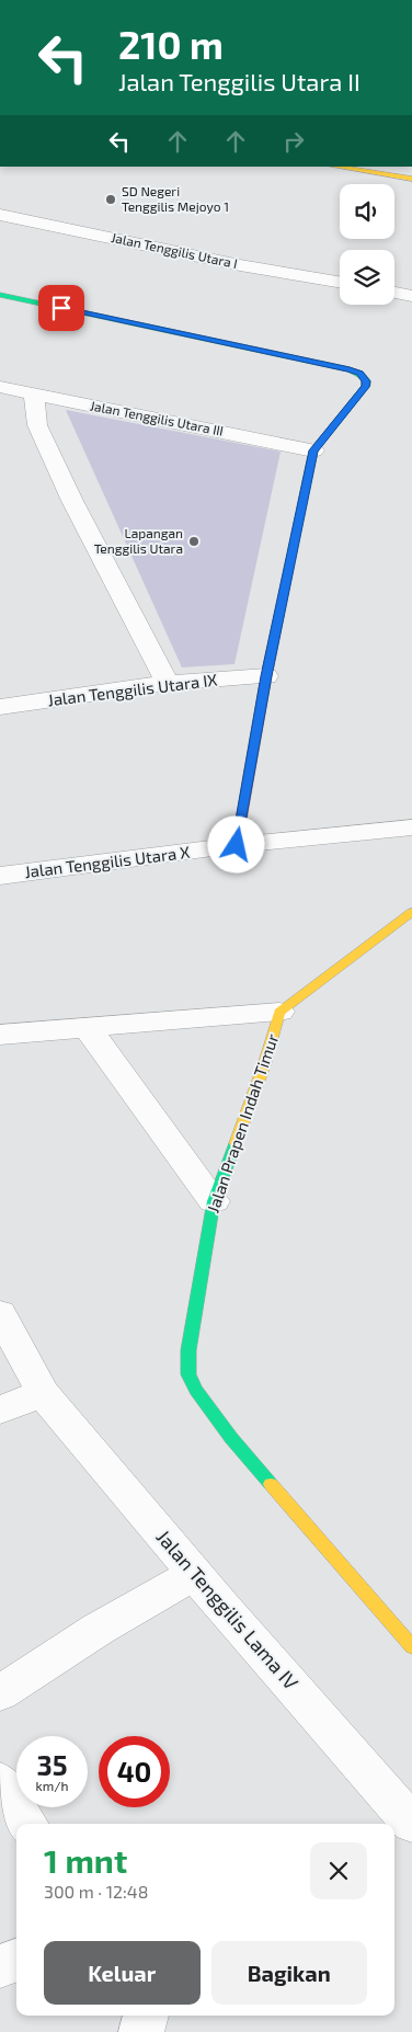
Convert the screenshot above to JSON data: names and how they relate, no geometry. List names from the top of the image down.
{
  "streets": {
    "street": [
      "Jalan Tenggilis Utara I",
      "Jalan Tenggilis Utara III",
      "Jalan Tenggilis Utara IX",
      "Jalan Tenggilis Utara X",
      "Jalan Prapen Indah Timur",
      "Jalan Tenggilis Lama IV"
    ]
  },
  "places": ["SD Negeri Tenggilis Mejoyo 1", "Lapangan Tenggilis Utara"],
  "page": {
    "turn": ["210 m", "Jalan Tenggilis Utara II"],
    "speed": "35 km/h",
    "limit": "40",
    "heading": ["1 mnt", "300 m · 12:48"],
    "buttons": ["Keluar", "Bagikan"]
  }
}
